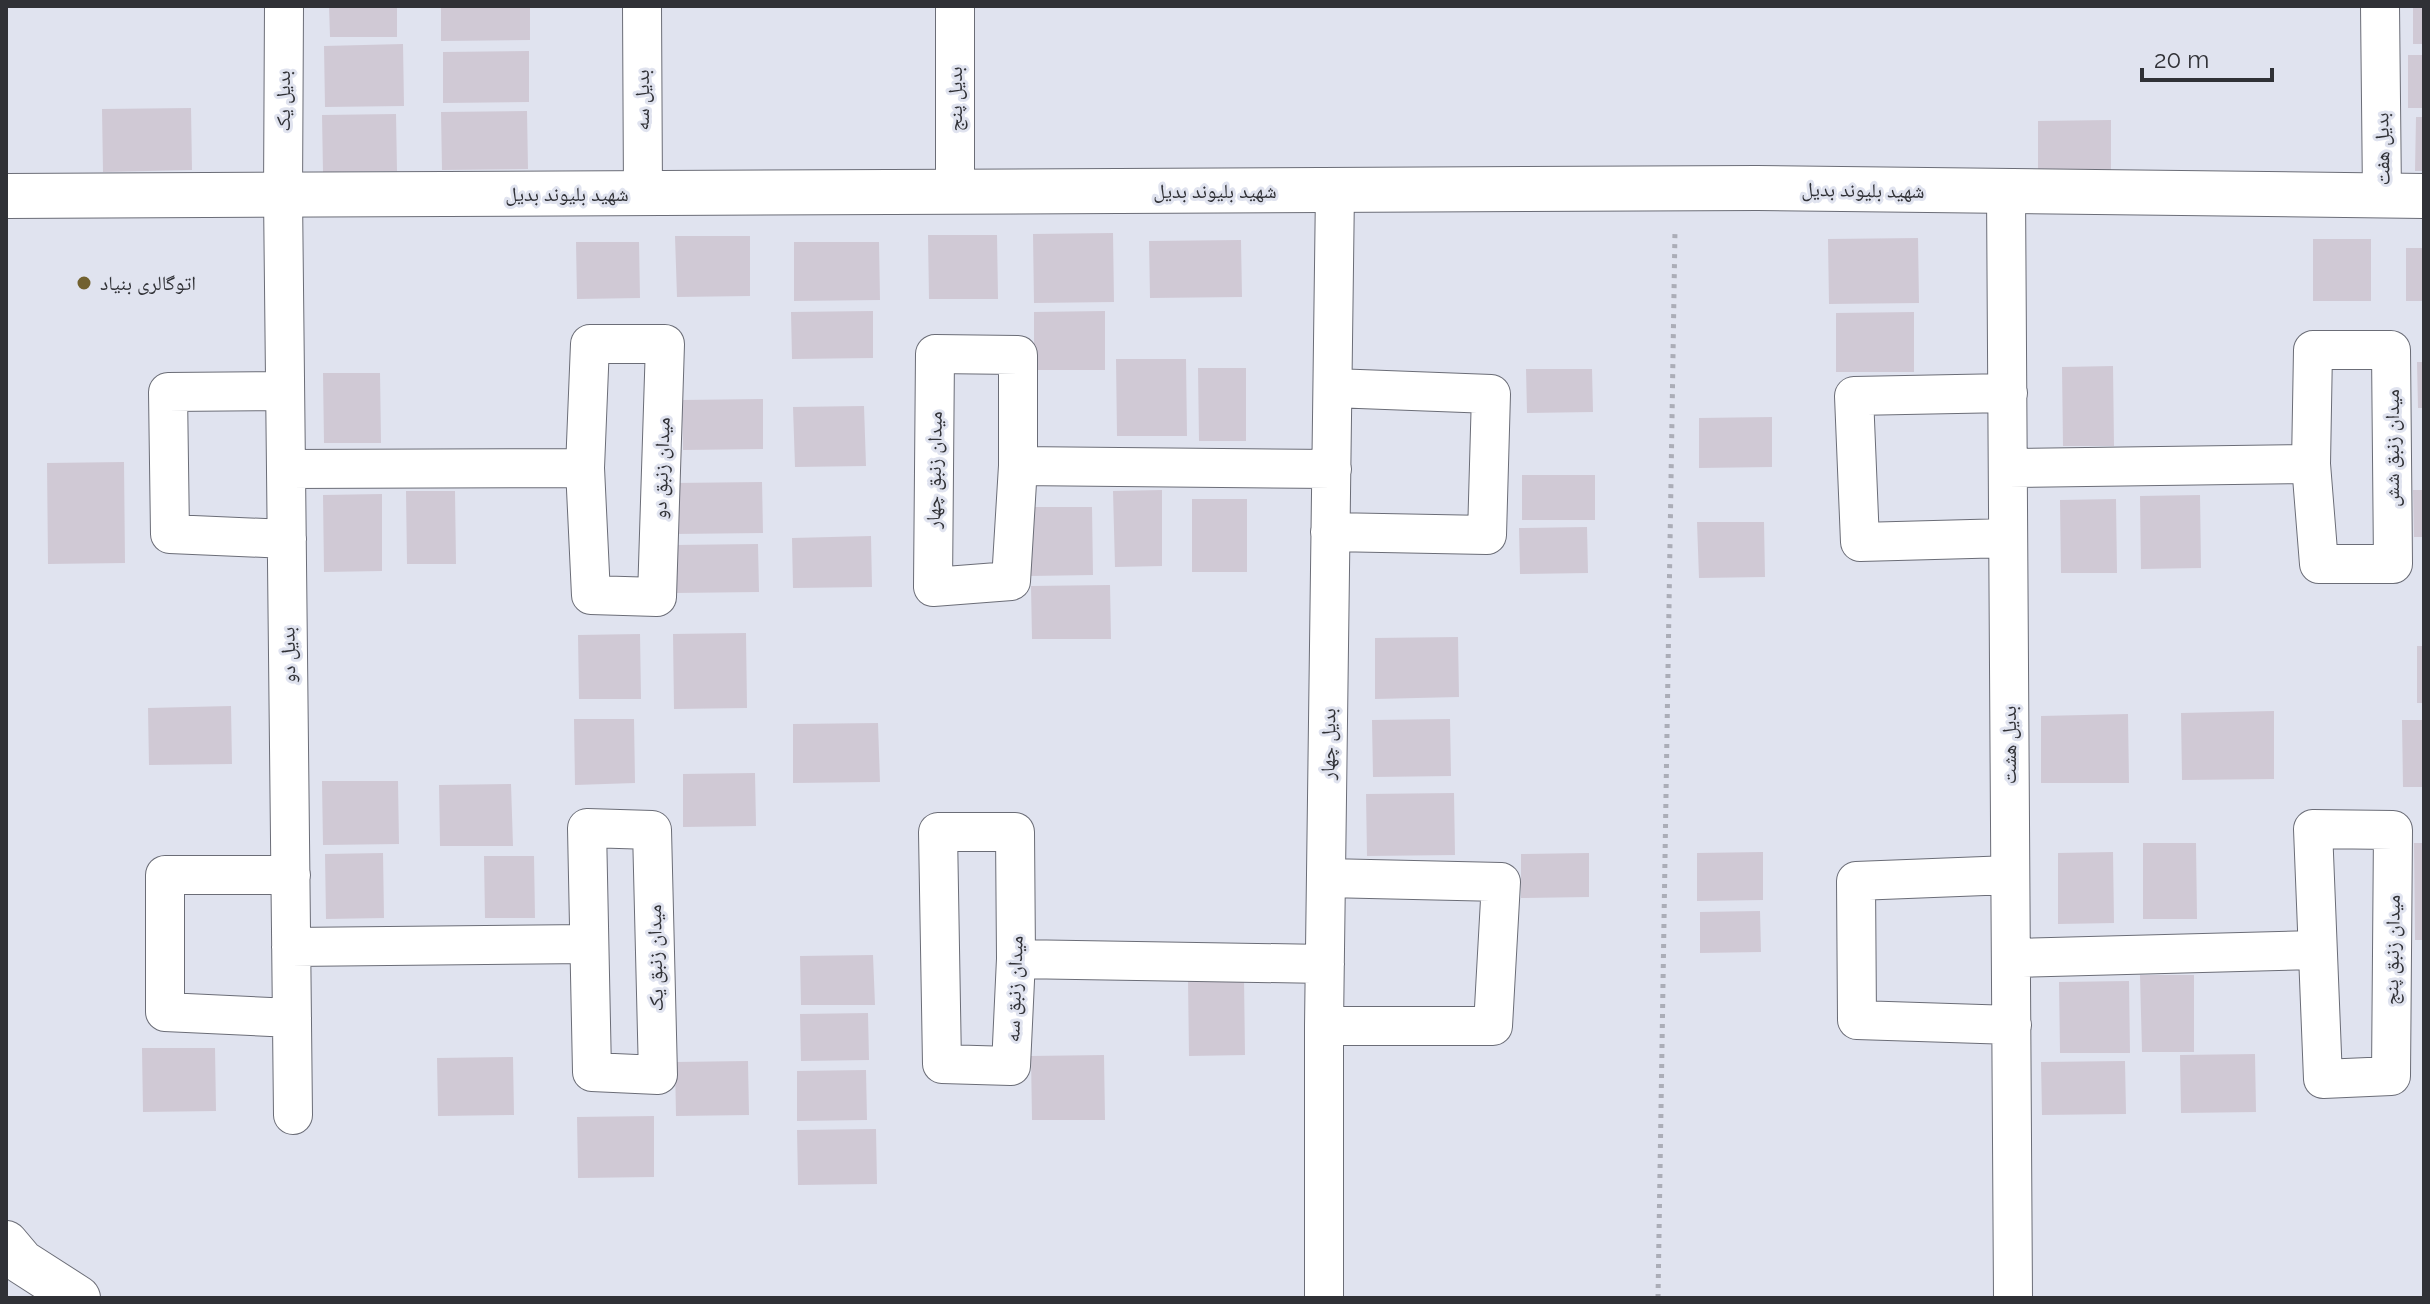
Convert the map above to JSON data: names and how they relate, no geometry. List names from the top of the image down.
{
  "streets": {
    "street": [
      "بدیل پنج",
      "بدیل سه",
      "بدیل یک",
      "بدیل هفت",
      "شهید بلیوند بدیل",
      "میدان زنبق شش",
      "میدان زنبق دو",
      "میدان زنبق چهار",
      "بدیل دو",
      "بدیل چهار",
      "بدیل هشت",
      "میدان زنبق پنج",
      "میدان زنبق یک",
      "میدان زنبق سه"
    ]
  },
  "crossings": [
    ["بدیل پنج", "شهید بلیوند بدیل"],
    ["بدیل سه", "شهید بلیوند بدیل"],
    ["بدیل یک", "شهید بلیوند بدیل"],
    ["بدیل یک", "بدیل دو"],
    ["بدیل هفت", "شهید بلیوند بدیل"],
    ["شهید بلیوند بدیل", "بدیل دو"],
    ["شهید بلیوند بدیل", "بدیل چهار"],
    ["شهید بلیوند بدیل", "بدیل هشت"]
  ],
  "places": ["اتوگالری بنیاد"],
  "scale_bar": "20 m"
}
